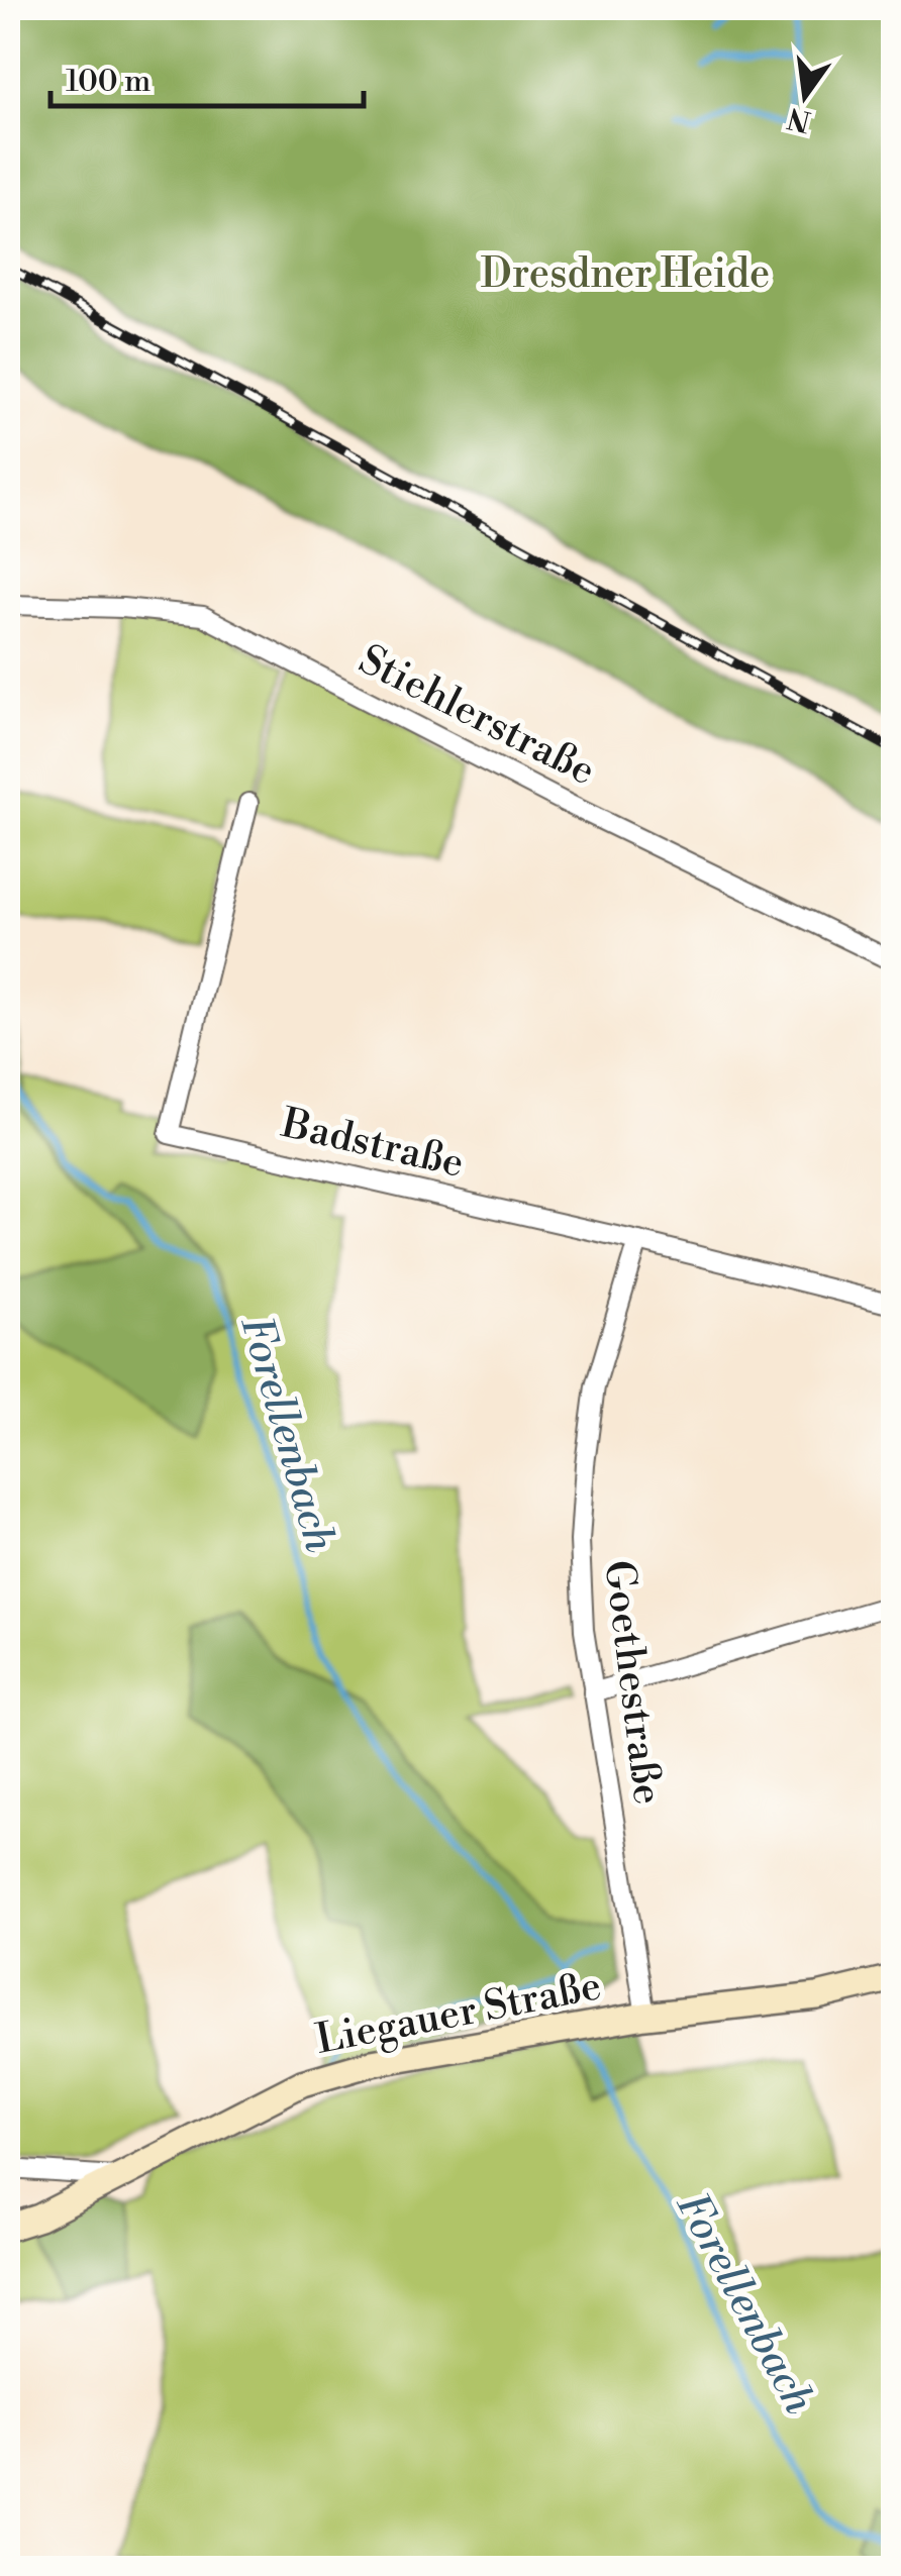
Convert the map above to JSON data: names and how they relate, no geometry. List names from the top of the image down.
{
  "streets": {
    "main road": ["Liegauer Straße"],
    "street": ["Stiehlerstraße", "Badstraße", "Goethestraße"]
  },
  "crossings": [
    ["Badstraße", "Goethestraße"],
    ["Goethestraße", "Liegauer Straße"]
  ],
  "water": ["Forellenbach"],
  "parks": ["Dresdner Heide"],
  "scale_bar": "100 m",
  "north": "bottom"
}
